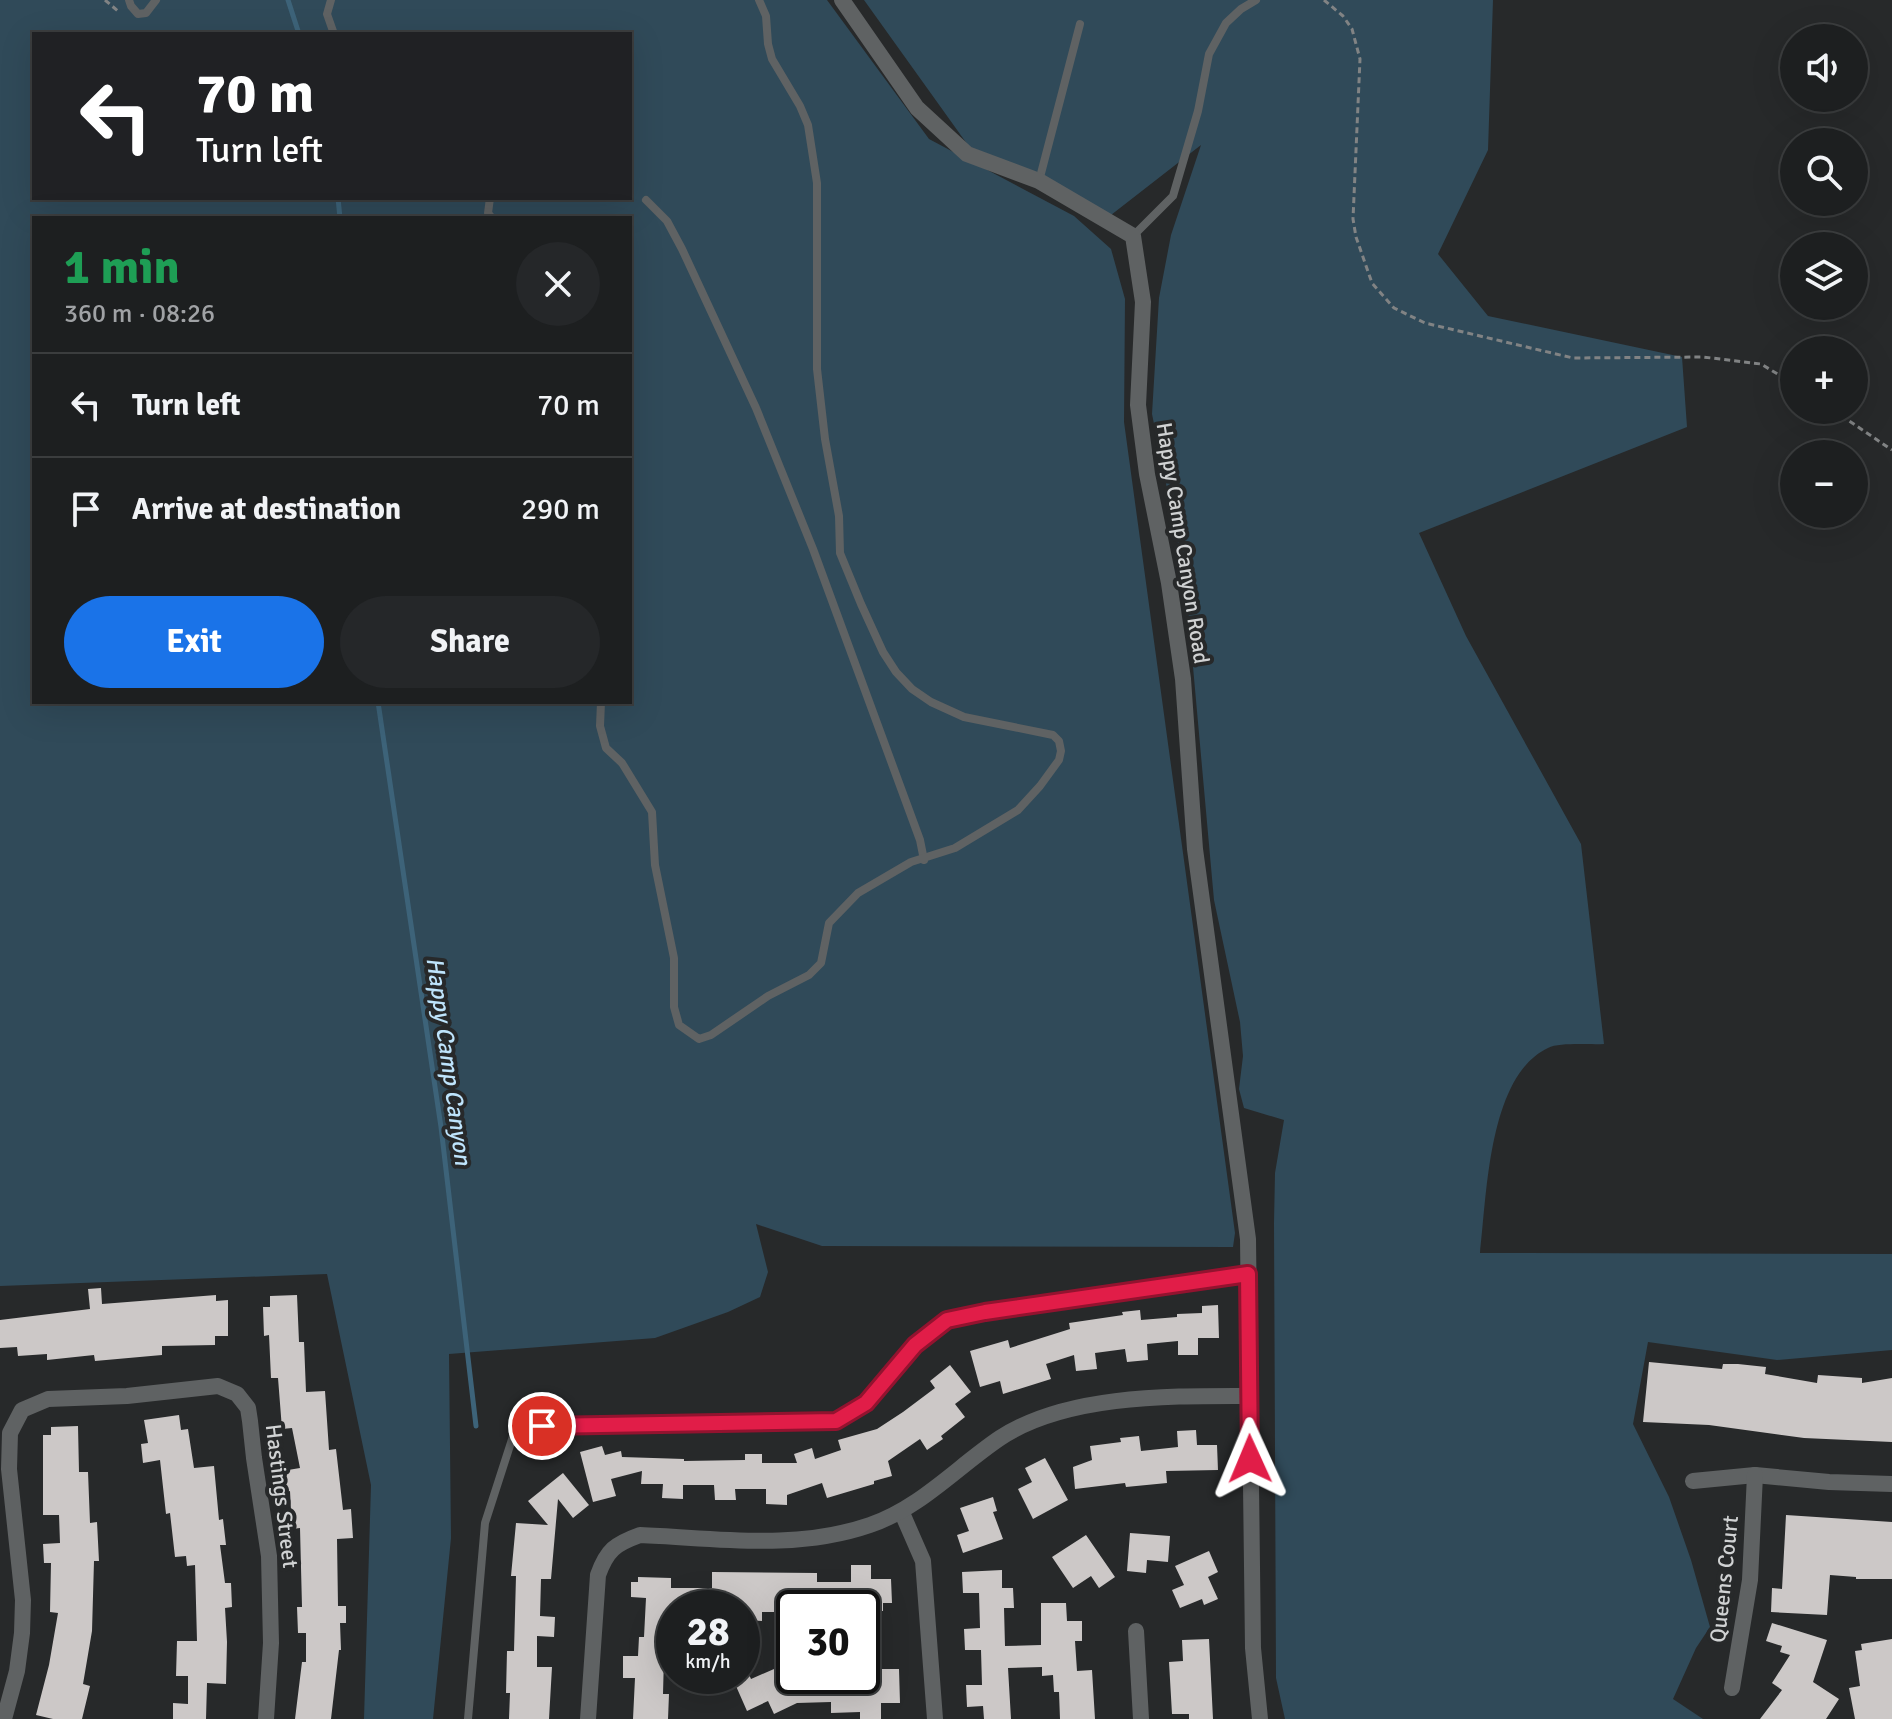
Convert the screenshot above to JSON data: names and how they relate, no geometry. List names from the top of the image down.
{
  "streets": {
    "street": ["Happy Camp Canyon Road", "Hastings Street", "Queens Court"]
  },
  "water": ["Happy Camp Canyon"],
  "page": {
    "map_buttons": ["+", "−"],
    "turn": ["70 m", "Turn left"],
    "heading": ["1 min", "360 m · 08:26"],
    "list": [
      {
        "name": "Turn left",
        "value": "70 m"
      },
      {
        "name": "Arrive at destination",
        "value": "290 m"
      }
    ],
    "buttons": ["Exit", "Share"],
    "speed": "28 km/h",
    "limit": "30"
  }
}
